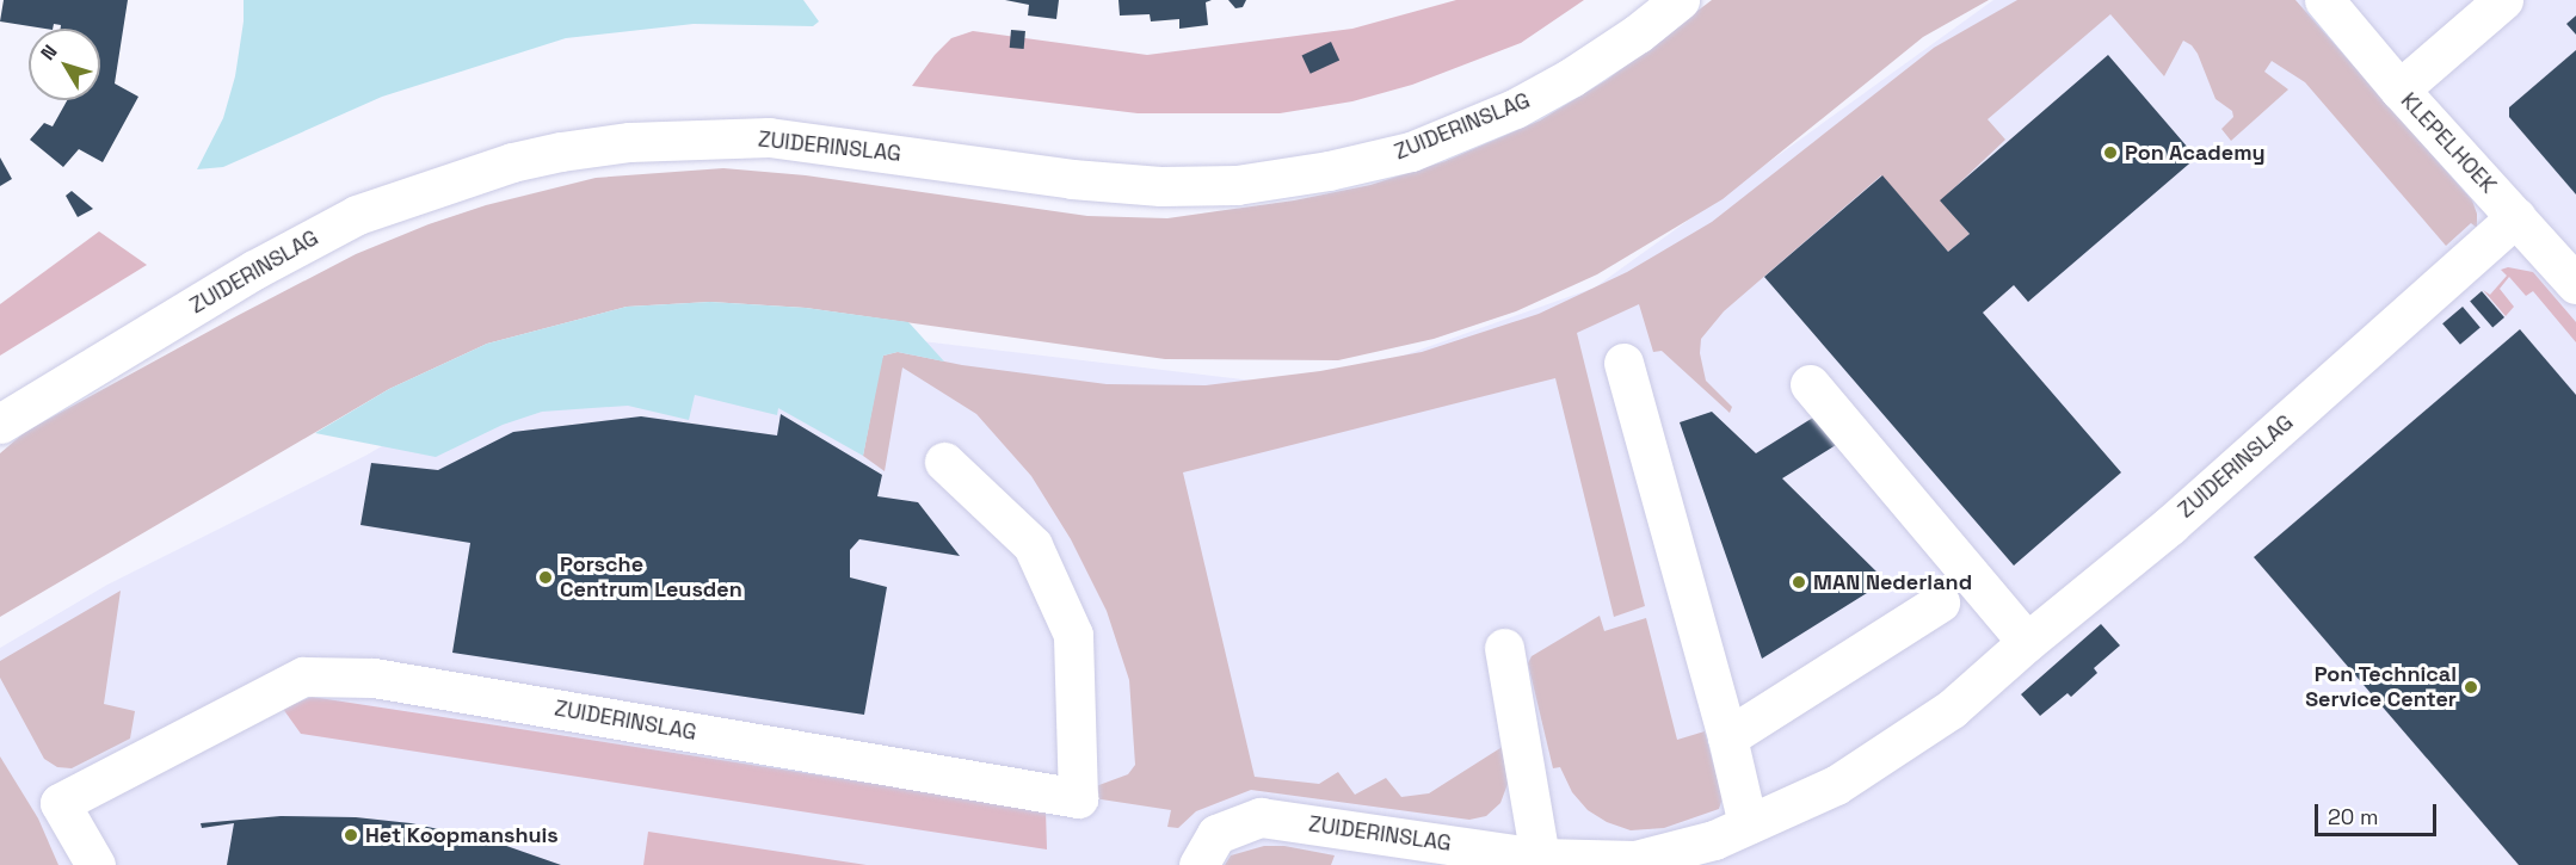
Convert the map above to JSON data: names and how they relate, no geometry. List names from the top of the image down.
{
  "streets": {
    "street": ["ZUIDERINSLAG", "KLEPELHOEK"]
  },
  "crossings": [
    ["ZUIDERINSLAG", "KLEPELHOEK"]
  ],
  "places": [
    "Pon Academy",
    "Porsche Centrum Leusden",
    "MAN Nederland",
    "Pon Technical Service Center",
    "Het Koopmanshuis"
  ],
  "scale_bar": "20 m",
  "north": "top left"
}
